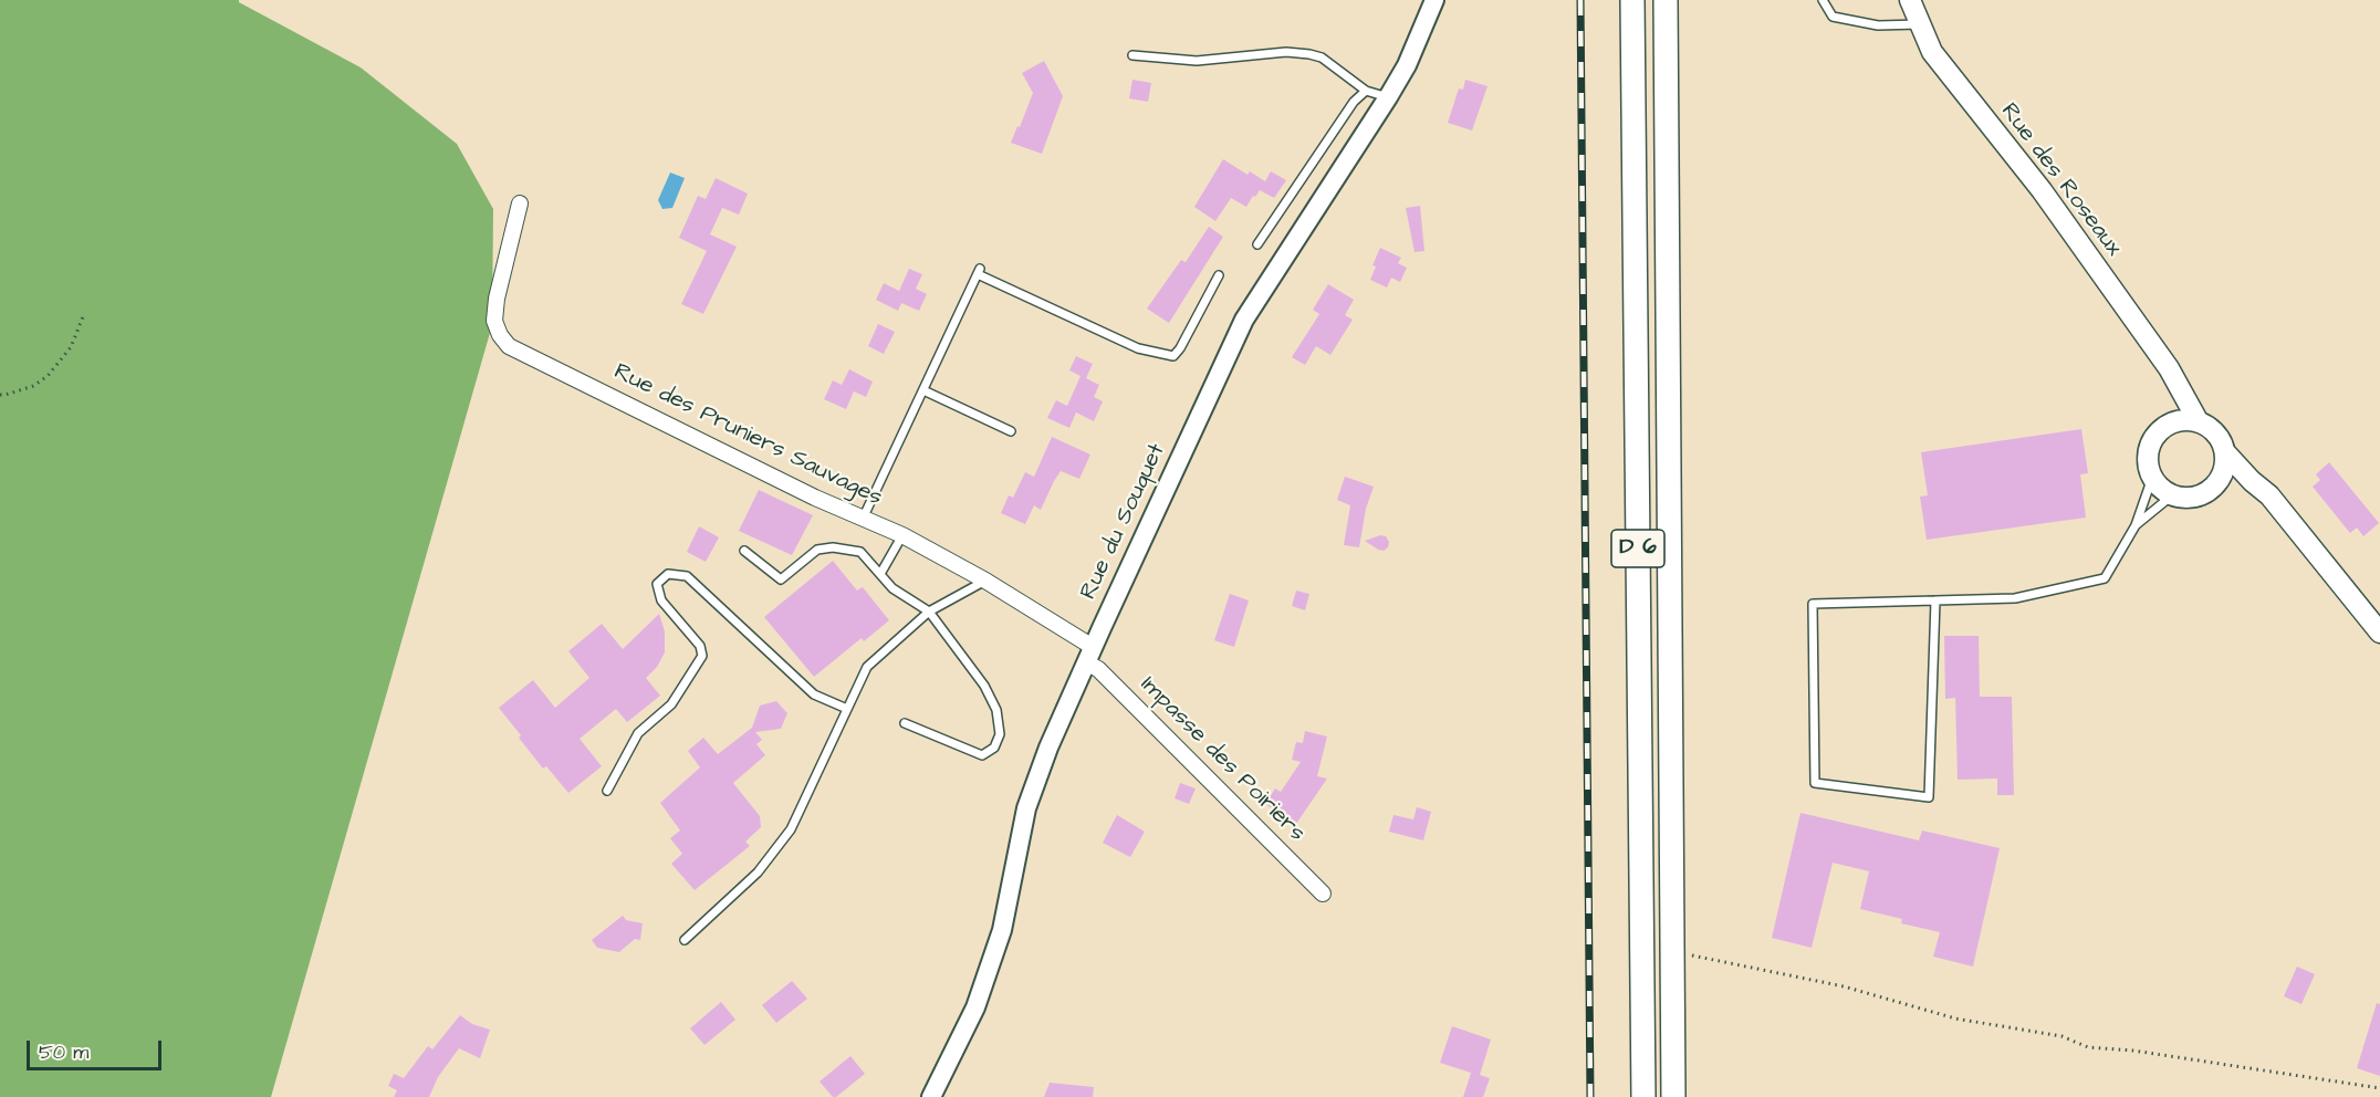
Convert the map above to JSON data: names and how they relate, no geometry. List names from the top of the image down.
{
  "streets": {
    "highway": ["D 6"],
    "main road": ["Rue des Roseaux"],
    "street": ["Rue des Pruniers Sauvages", "Rue du Souquet", "Impasse des Poiriers"]
  },
  "crossings": [
    ["Rue des Pruniers Sauvages", "Rue du Souquet"],
    ["Rue des Pruniers Sauvages", "Impasse des Poiriers"],
    ["Rue du Souquet", "Impasse des Poiriers"]
  ],
  "scale_bar": "50 m"
}
